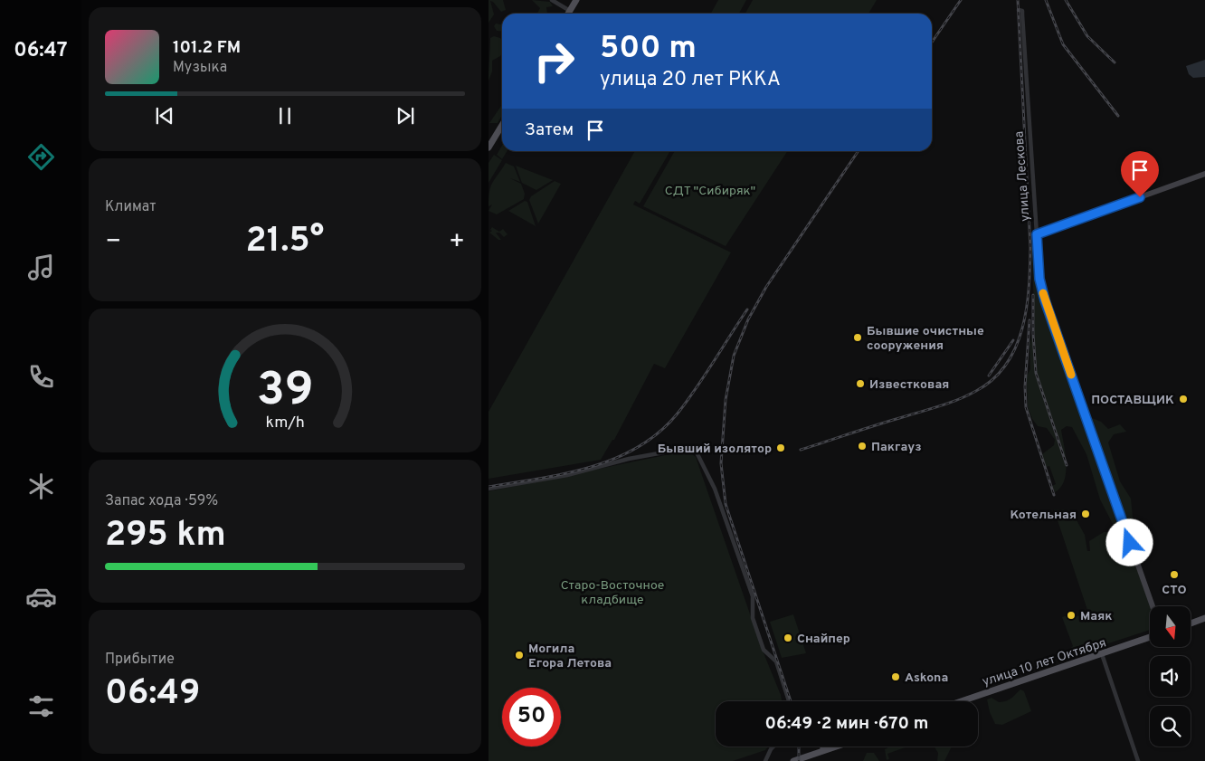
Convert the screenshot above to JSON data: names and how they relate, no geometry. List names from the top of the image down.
{
  "streets": {
    "main road": ["улица Лескова", "улица 10 лет Октября"]
  },
  "parks": ["СДТ \"Сибиряк\"", "Старо-Восточное кладбище"],
  "places": [
    "Бывшие очистные сооружения",
    "Известковая",
    "ПОСТАВЩИК",
    "Пакгауз",
    "Бывший изолятор",
    "Котельная",
    "СТО",
    "Маяк",
    "Снайпер",
    "Могила Егора Летова",
    "Askona"
  ],
  "north": "bottom",
  "page": {
    "tabs": "06:47",
    "turn": ["500 m", "улица 20 лет РККА"],
    "song": ["101.2 FM", "Музыка"],
    "then": "Затем",
    "tile": [
      "Климат",
      ["Запас хода · 59%", "295 km"],
      ["Прибытие", "06:49"]
    ],
    "heat": ["−", "21.5°", "+"],
    "limit": "50",
    "trip": "06:49 · 2 мин · 670 m",
    "gauge": ["39", "km/h"]
  }
}
